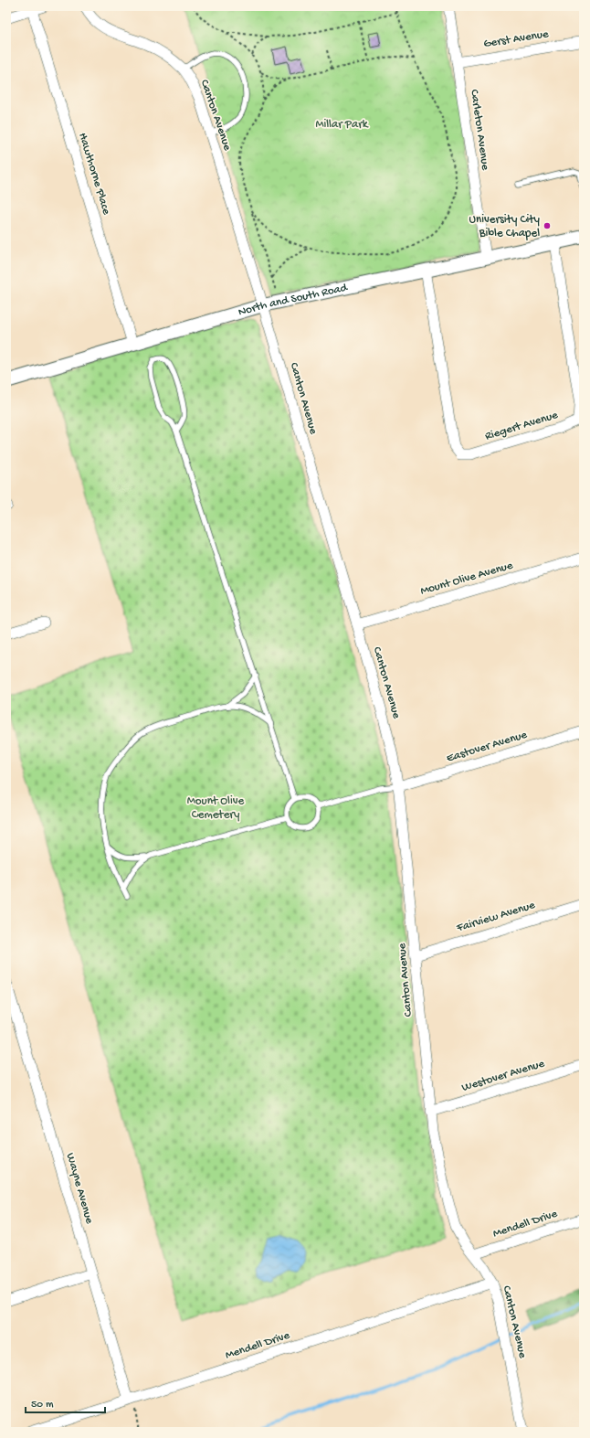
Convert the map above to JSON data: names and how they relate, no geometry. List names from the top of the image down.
{
  "streets": {
    "street": [
      "Gerst Avenue",
      "Canton Avenue",
      "Carleton Avenue",
      "Hawthorne Place",
      "North and South Road",
      "Riegert Avenue",
      "Mount Olive Avenue",
      "Eastover Avenue",
      "Fairview Avenue",
      "Westover Avenue",
      "Wayne Avenue",
      "Mendell Drive"
    ]
  },
  "crossings": [
    ["Gerst Avenue", "Carleton Avenue"],
    ["Canton Avenue", "North and South Road"],
    ["Canton Avenue", "Mount Olive Avenue"],
    ["Canton Avenue", "Eastover Avenue"],
    ["Canton Avenue", "Fairview Avenue"],
    ["Canton Avenue", "Westover Avenue"],
    ["Canton Avenue", "Mendell Drive"],
    ["Carleton Avenue", "North and South Road"],
    ["Hawthorne Place", "North and South Road"],
    ["North and South Road", "Riegert Avenue"],
    ["Wayne Avenue", "Mendell Drive"]
  ],
  "parks": ["Millar Park", "Mount Olive Cemetery"],
  "places": ["University City Bible Chapel"],
  "scale_bar": "50 m"
}
